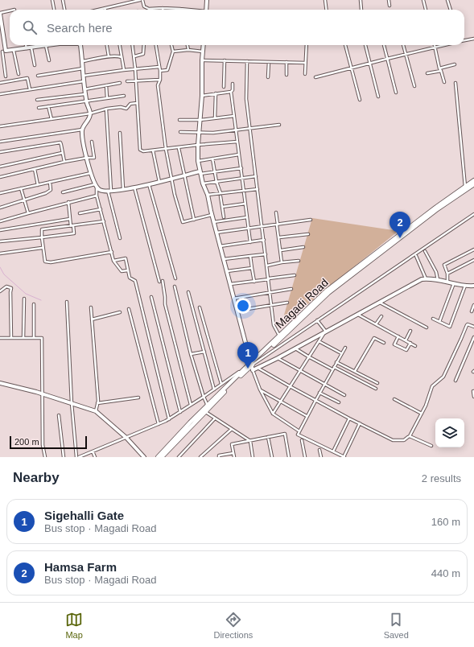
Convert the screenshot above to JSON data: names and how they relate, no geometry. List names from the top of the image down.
{
  "streets": {
    "main road": ["Magadi Road"]
  },
  "scale_bar": "200 m",
  "page": {
    "search": "Search here",
    "pins": ["2", "1"],
    "scale": "200 m",
    "heading": ["Nearby", "2 results"],
    "list": [
      {
        "mark": "1",
        "name": "Sigehalli Gate",
        "note": "Bus stop · Magadi Road",
        "value": "160 m"
      },
      {
        "mark": "2",
        "name": "Hamsa Farm",
        "note": "Bus stop · Magadi Road",
        "value": "440 m"
      }
    ],
    "nav": ["Map", "Directions", "Saved"]
  }
}
